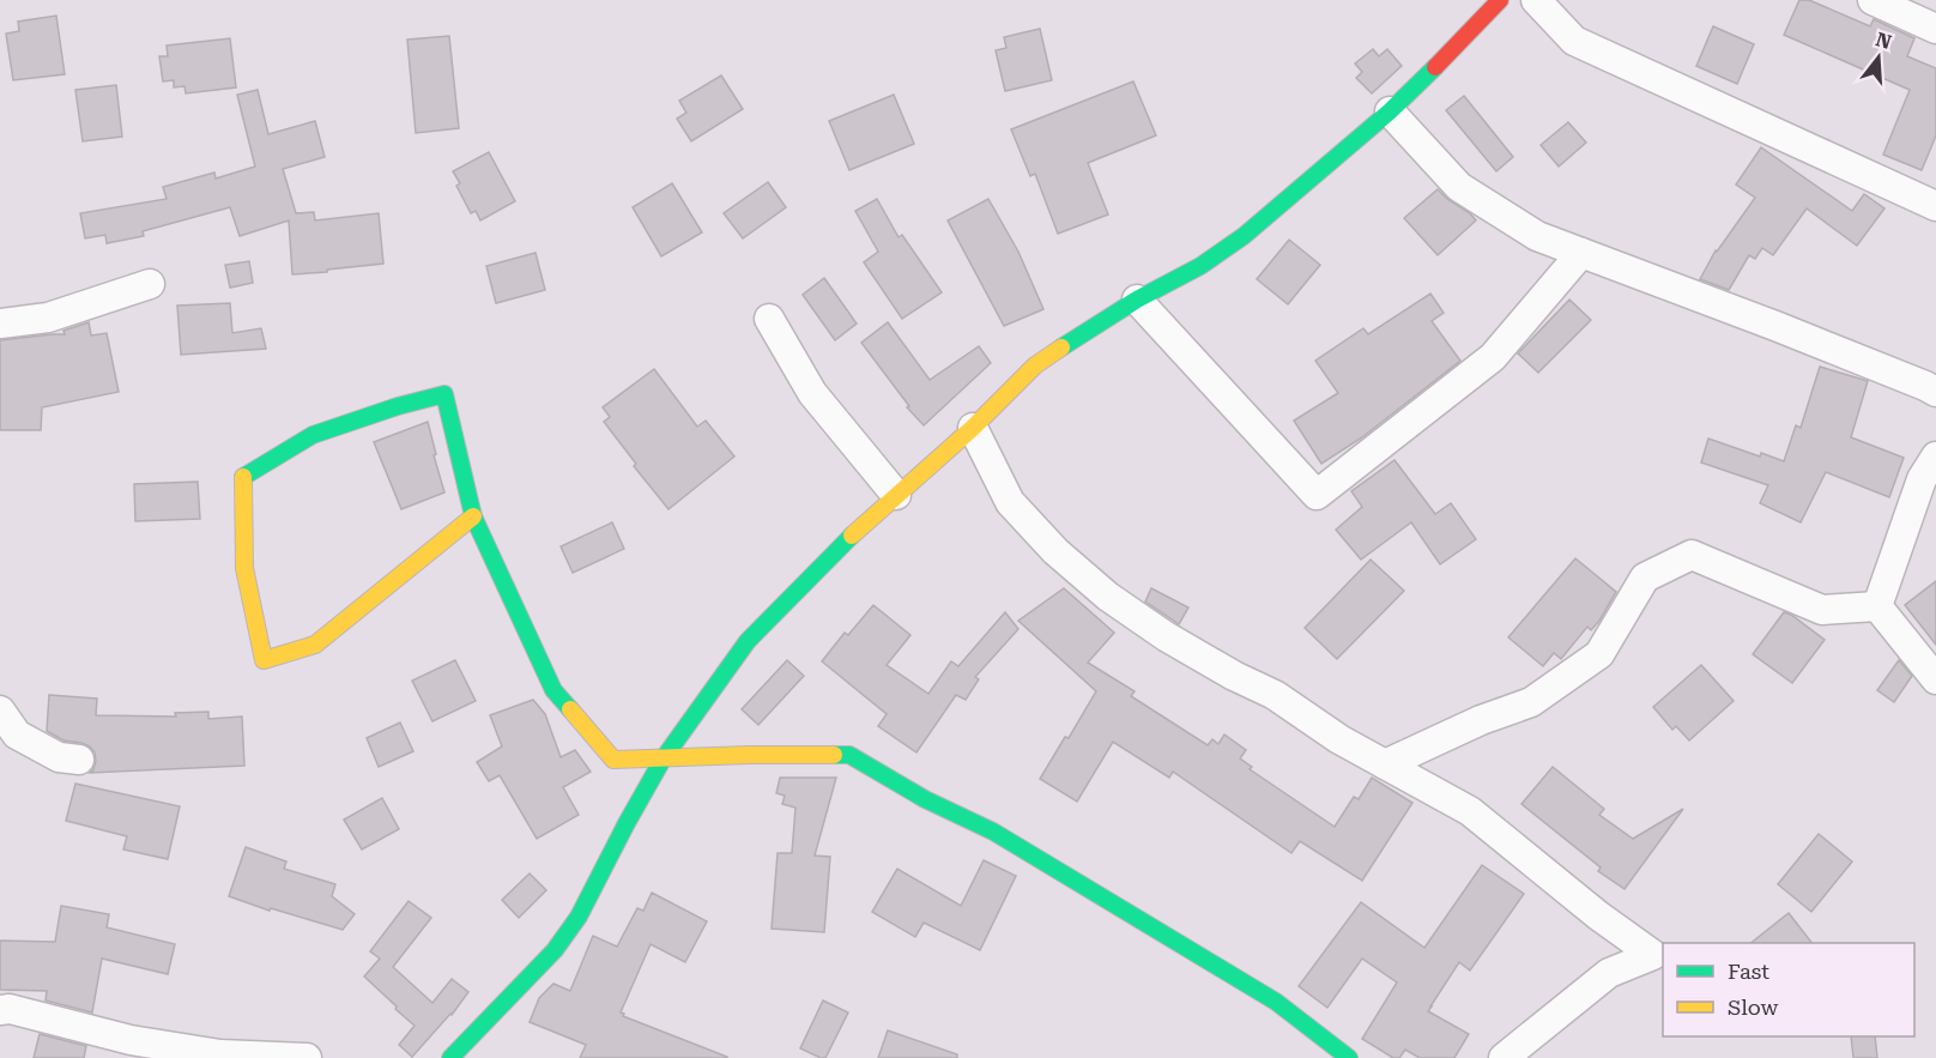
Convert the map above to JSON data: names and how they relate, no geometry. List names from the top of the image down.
{
  "legend": ["Fast", "Slow"],
  "north": "top"
}
